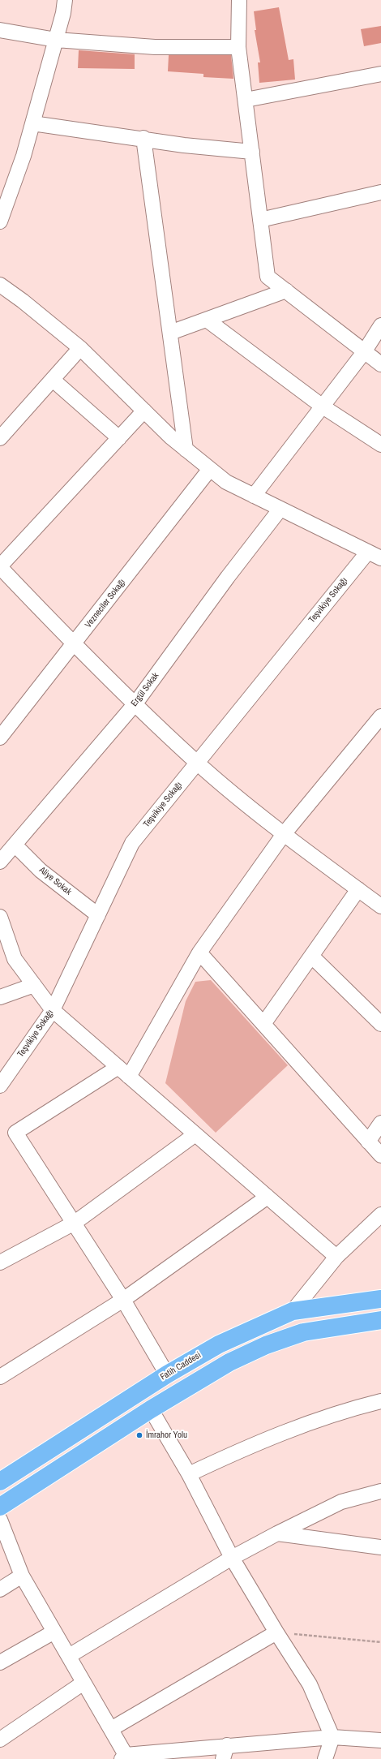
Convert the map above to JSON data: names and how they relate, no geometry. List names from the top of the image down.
{
  "streets": {
    "main road": ["Fatih Caddesi"],
    "street": [
      "Teşvikiye Sokağı",
      "Vezneciler Sokağı",
      "Ergül Sokak",
      "Aliye Sokak"
    ]
  },
  "crossings": [
    ["Teşvikiye Sokağı", "Aliye Sokak"],
    ["Ergül Sokak", "Aliye Sokak"]
  ],
  "places": ["İmrahor Yolu"]
}
